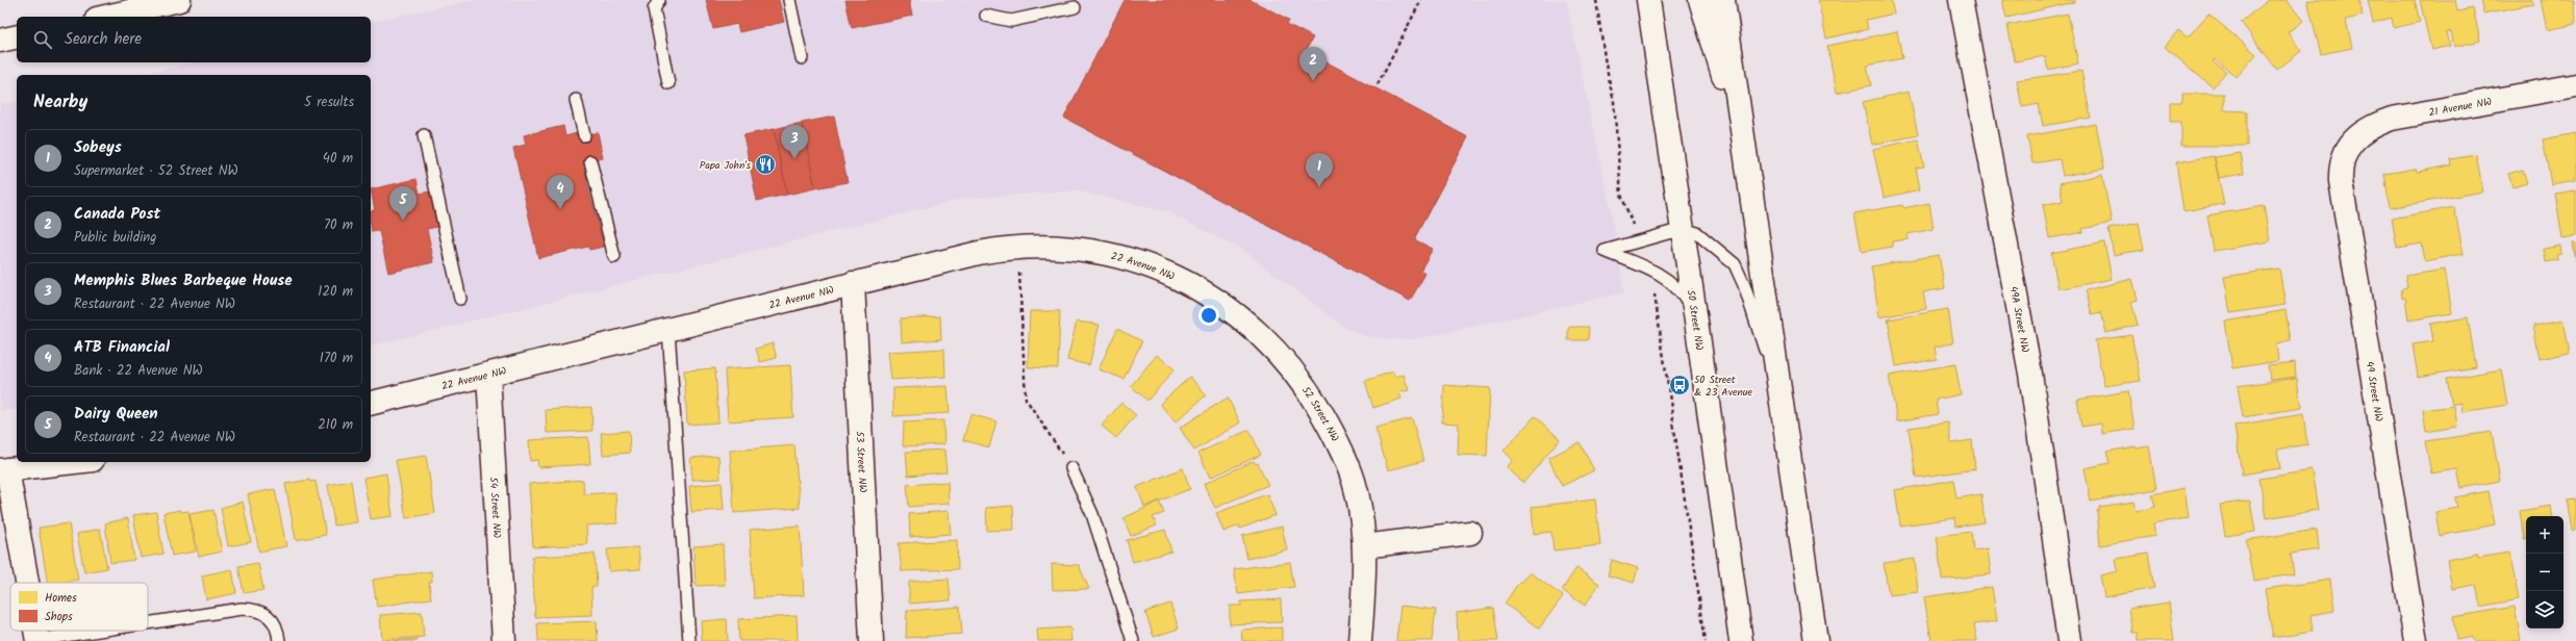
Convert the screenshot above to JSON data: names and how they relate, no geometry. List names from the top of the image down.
{
  "streets": {
    "street": [
      "21 Avenue NW",
      "22 Avenue NW",
      "49A Street NW",
      "50 Street NW",
      "49 Street NW",
      "52 Street NW",
      "53 Street NW",
      "54 Street NW"
    ]
  },
  "crossings": [
    ["21 Avenue NW", "49 Street NW"],
    ["22 Avenue NW", "52 Street NW"],
    ["22 Avenue NW", "53 Street NW"],
    ["22 Avenue NW", "54 Street NW"]
  ],
  "places": {
    "restaurant": ["Papa John's"],
    "bus stop": ["50 Street & 23 Avenue"]
  },
  "legend": ["Homes", "Shops"],
  "page": {
    "search": "Search here",
    "pins": [
      "2",
      "3",
      "1",
      "4",
      "5"
    ],
    "heading": ["Nearby", "5 results"],
    "list": [
      {
        "mark": "1",
        "name": "Sobeys",
        "note": "Supermarket · 52 Street NW",
        "value": "40 m"
      },
      {
        "mark": "2",
        "name": "Canada Post",
        "note": "Public building",
        "value": "70 m"
      },
      {
        "mark": "3",
        "name": "Memphis Blues Barbeque House",
        "note": "Restaurant · 22 Avenue NW",
        "value": "120 m"
      },
      {
        "mark": "4",
        "name": "ATB Financial",
        "note": "Bank · 22 Avenue NW",
        "value": "170 m"
      },
      {
        "mark": "5",
        "name": "Dairy Queen",
        "note": "Restaurant · 22 Avenue NW",
        "value": "210 m"
      }
    ],
    "map_buttons": ["+", "−"]
  }
}
